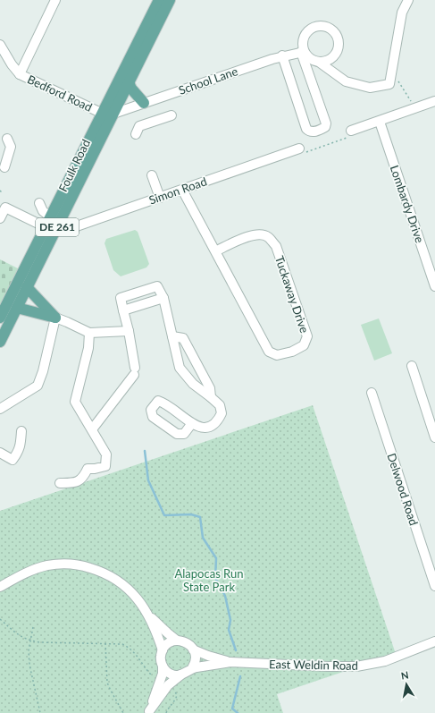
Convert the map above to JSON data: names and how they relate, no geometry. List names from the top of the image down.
{
  "streets": {
    "main road": ["Foulk Road", "DE 261"],
    "street": [
      "School Lane",
      "Bedford Road",
      "Simon Road",
      "Lombardy Drive",
      "Tuckaway Drive",
      "Delwood Road",
      "East Weldin Road"
    ]
  },
  "crossings": [
    ["School Lane", "Bedford Road"],
    ["School Lane", "Foulk Road"],
    ["Bedford Road", "Foulk Road"],
    ["Foulk Road", "Simon Road"],
    ["Simon Road", "Tuckaway Drive"]
  ],
  "parks": ["Alapocas Run State Park"],
  "north": "top"
}
